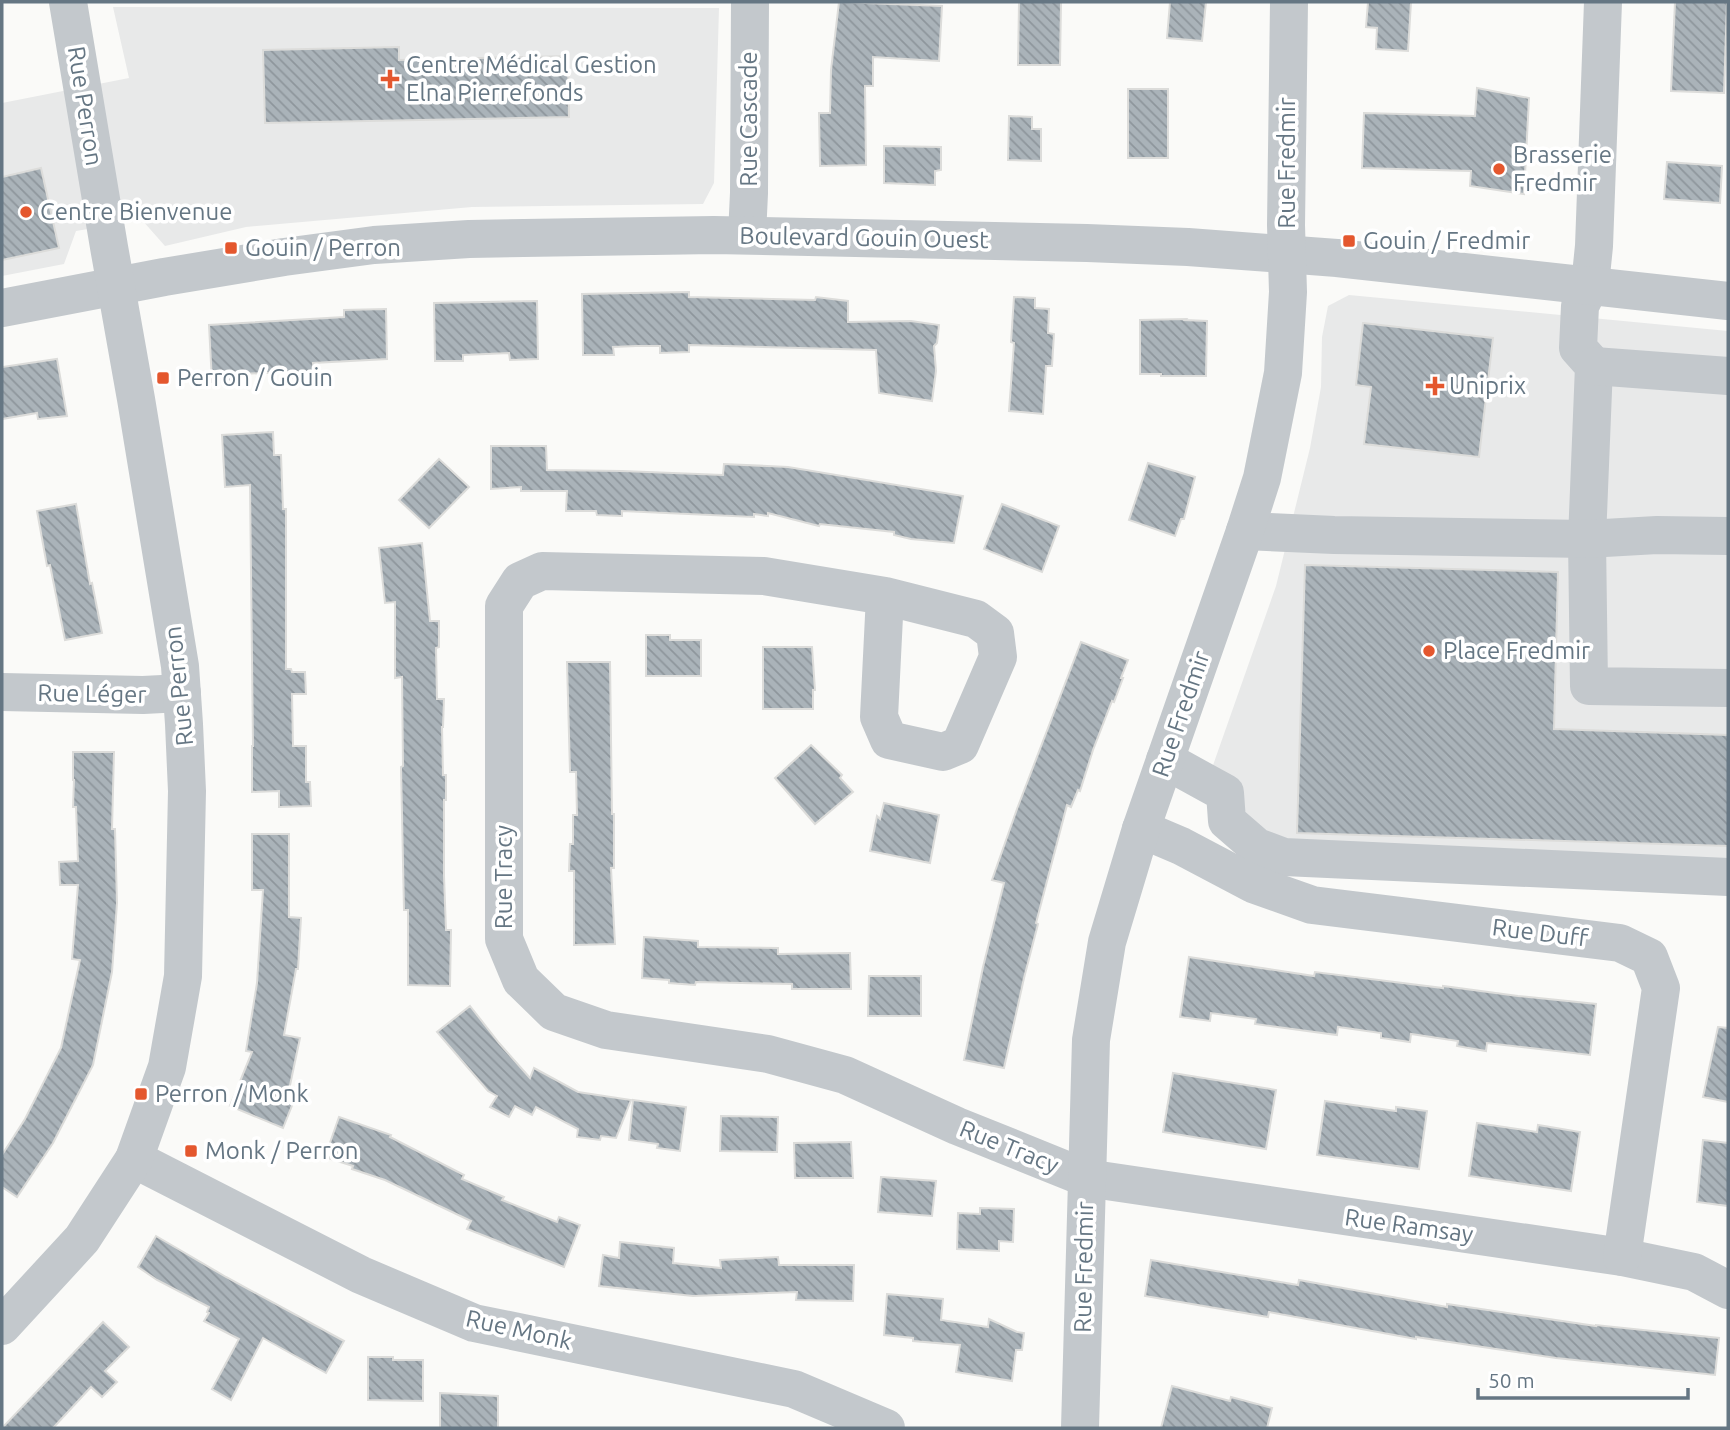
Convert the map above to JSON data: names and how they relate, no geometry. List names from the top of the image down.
{
  "streets": {
    "street": [
      "Rue Perron",
      "Rue Cascade",
      "Rue Fredmir",
      "Boulevard Gouin Ouest",
      "Rue Léger",
      "Rue Tracy",
      "Rue Duff",
      "Rue Ramsay",
      "Rue Monk"
    ]
  },
  "crossings": [
    ["Rue Perron", "Boulevard Gouin Ouest"],
    ["Rue Perron", "Rue Léger"],
    ["Rue Perron", "Rue Monk"],
    ["Rue Cascade", "Boulevard Gouin Ouest"],
    ["Rue Fredmir", "Boulevard Gouin Ouest"],
    ["Rue Fredmir", "Rue Tracy"],
    ["Rue Fredmir", "Rue Duff"],
    ["Rue Fredmir", "Rue Ramsay"],
    ["Rue Tracy", "Rue Ramsay"],
    ["Rue Duff", "Rue Ramsay"]
  ],
  "places": {
    "health": ["Centre Médical Gestion Elna Pierrefonds", "Uniprix"],
    "other": ["Brasserie Fredmir", "Centre Bienvenue", "Place Fredmir"],
    "transit": [
      "Gouin / Fredmir",
      "Gouin / Perron",
      "Perron / Gouin",
      "Perron / Monk",
      "Monk / Perron"
    ]
  },
  "scale_bar": "50 m"
}
